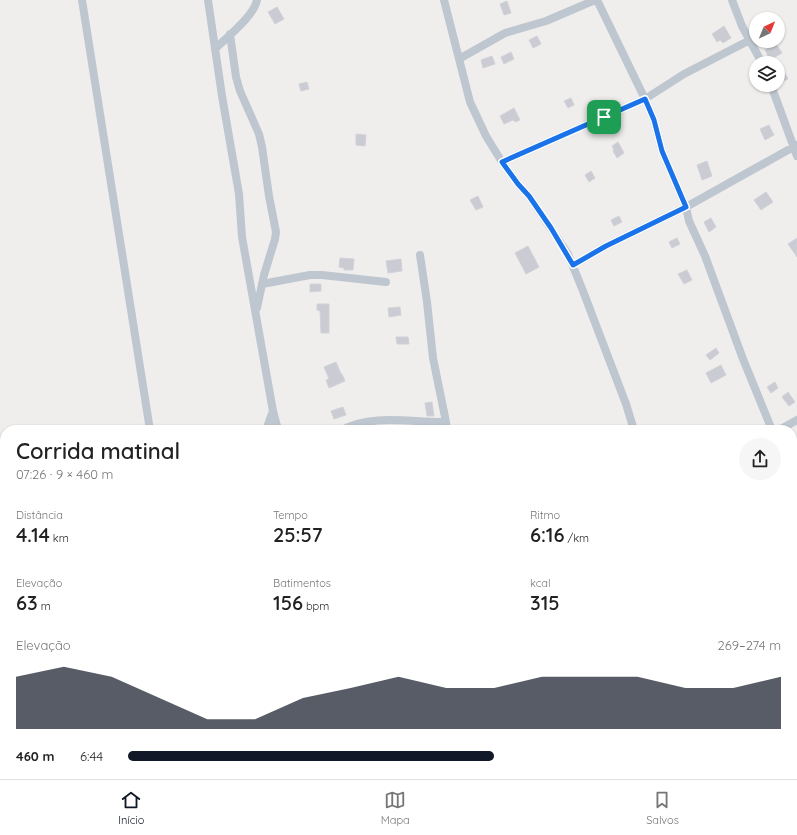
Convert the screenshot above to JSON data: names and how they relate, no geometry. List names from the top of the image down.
{
  "north": "top right",
  "page": {
    "heading": ["Corrida matinal", "07:26 · 9 × 460 m"],
    "stats": [
      ["Distância", "4.14 km"],
      ["Tempo", "25:57"],
      ["Ritmo", "6:16 /km"],
      ["Elevação", "63 m"],
      ["Batimentos", "156 bpm"],
      ["kcal", "315"]
    ],
    "chart": ["Elevação", "269–274 m"],
    "list": [
      {
        "name": "460 m",
        "note": "6:44"
      }
    ],
    "tabs": ["Início", "Mapa", "Salvos"]
  }
}
